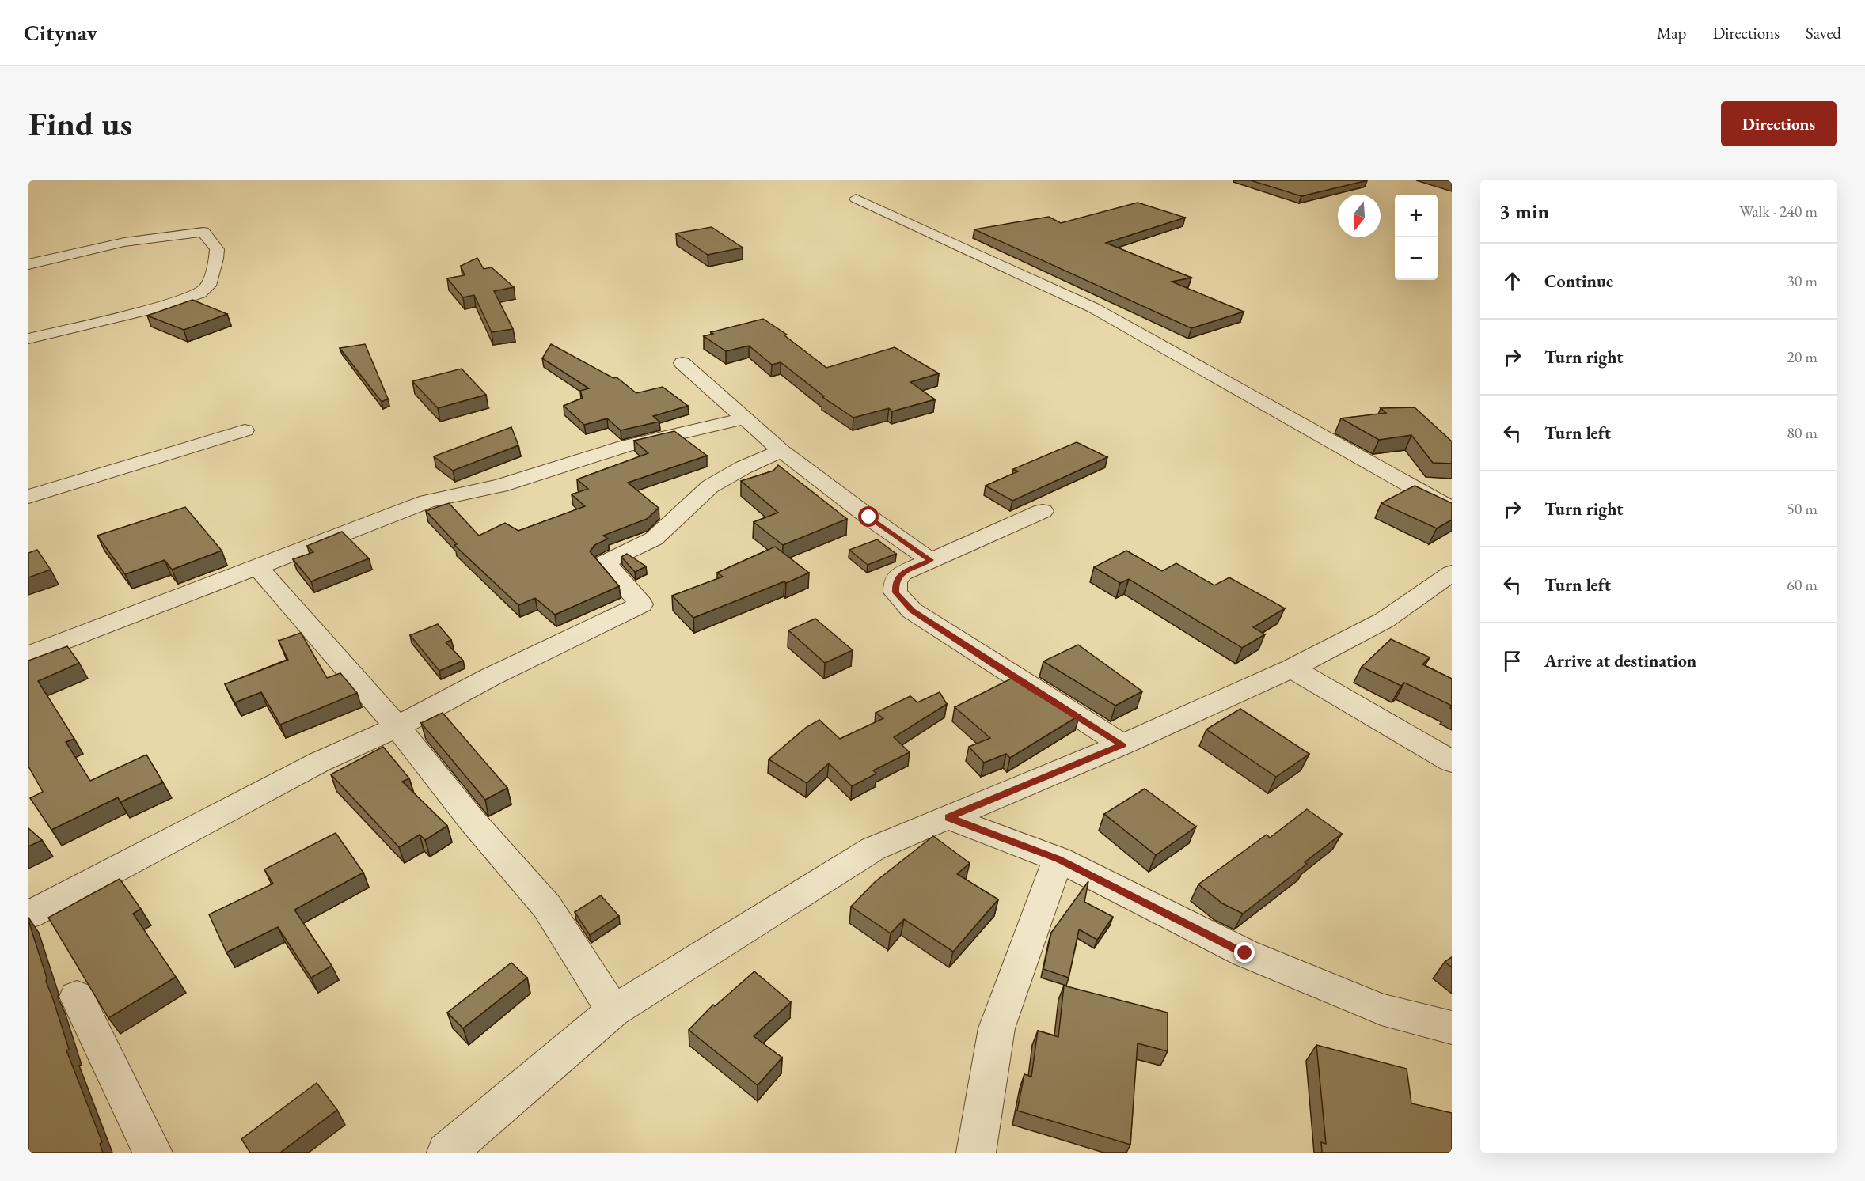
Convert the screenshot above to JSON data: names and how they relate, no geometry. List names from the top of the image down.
{
  "north": "bottom",
  "page": {
    "header": "Citynav",
    "nav": ["Map", "Directions", "Saved"],
    "buttons": "Directions",
    "title": "Find us",
    "heading": ["3 min", "Walk · 240 m"],
    "map_buttons": ["+", "−"],
    "list": [
      ["Continue", "30 m"],
      ["Turn right", "20 m"],
      ["Turn left", "80 m"],
      ["Turn right", "50 m"],
      ["Turn left", "60 m"],
      "Arrive at destination"
    ]
  }
}
